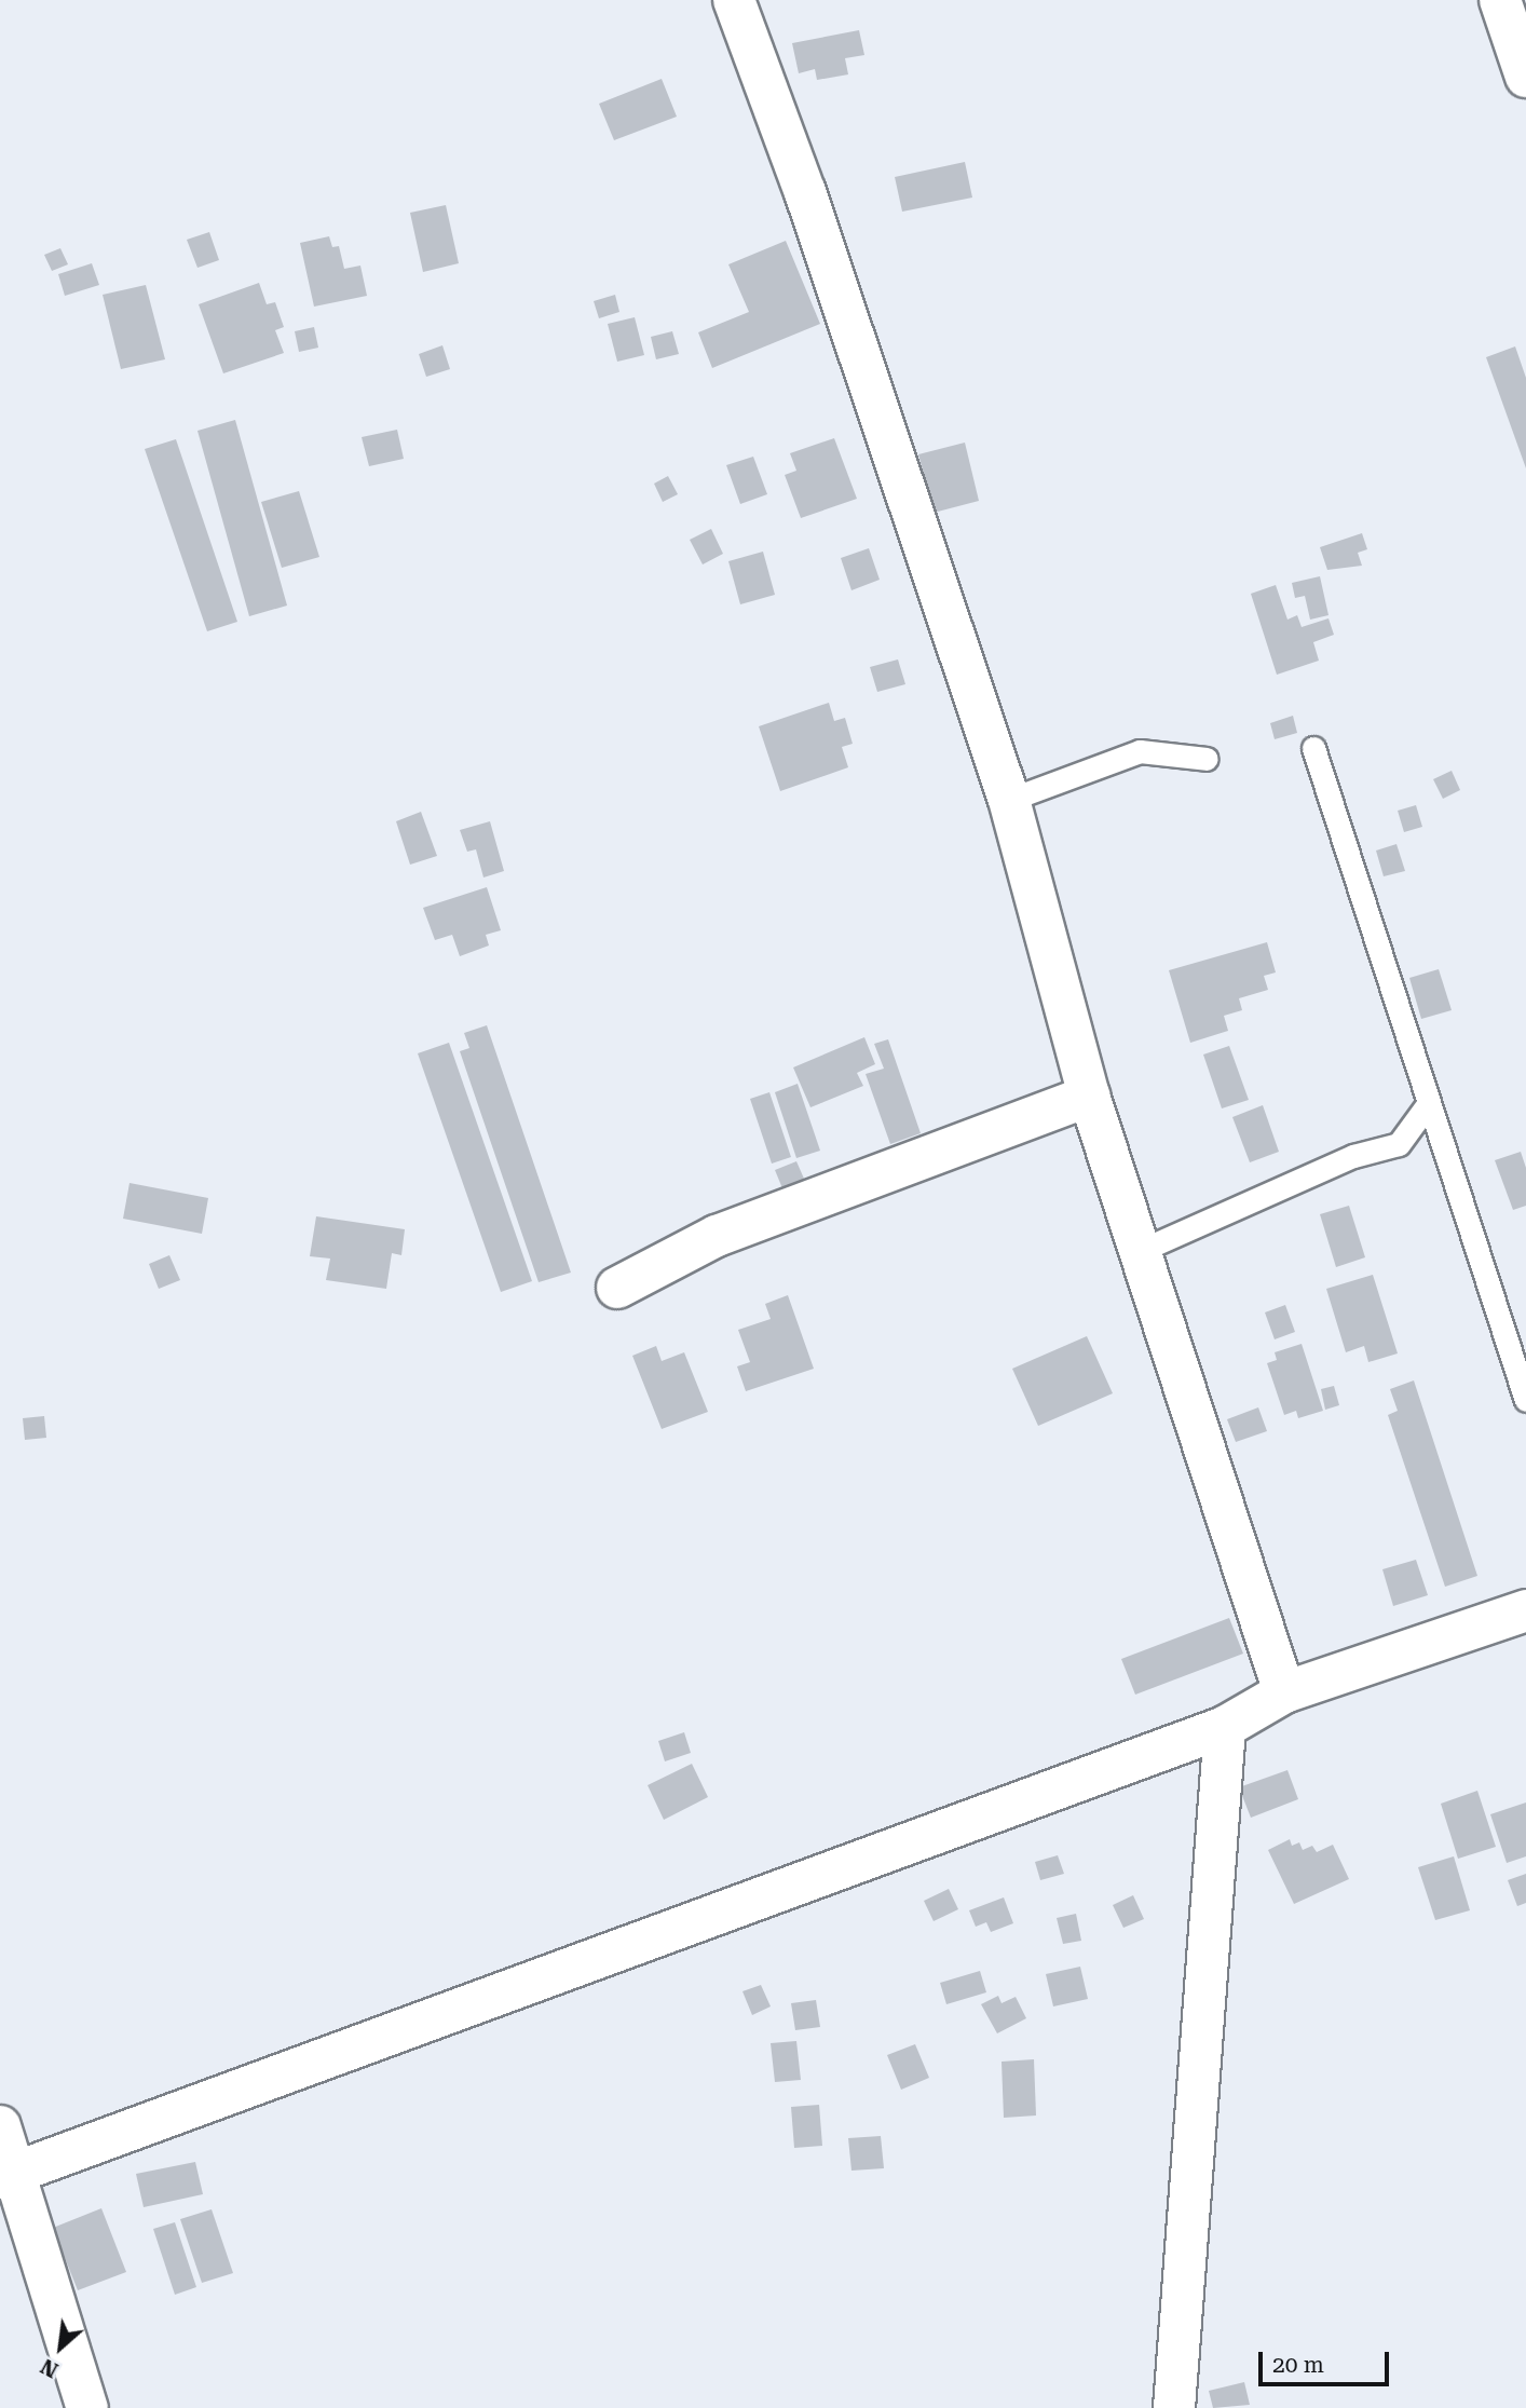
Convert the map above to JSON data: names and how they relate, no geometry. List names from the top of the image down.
{
  "scale_bar": "20 m",
  "north": "bottom left"
}
